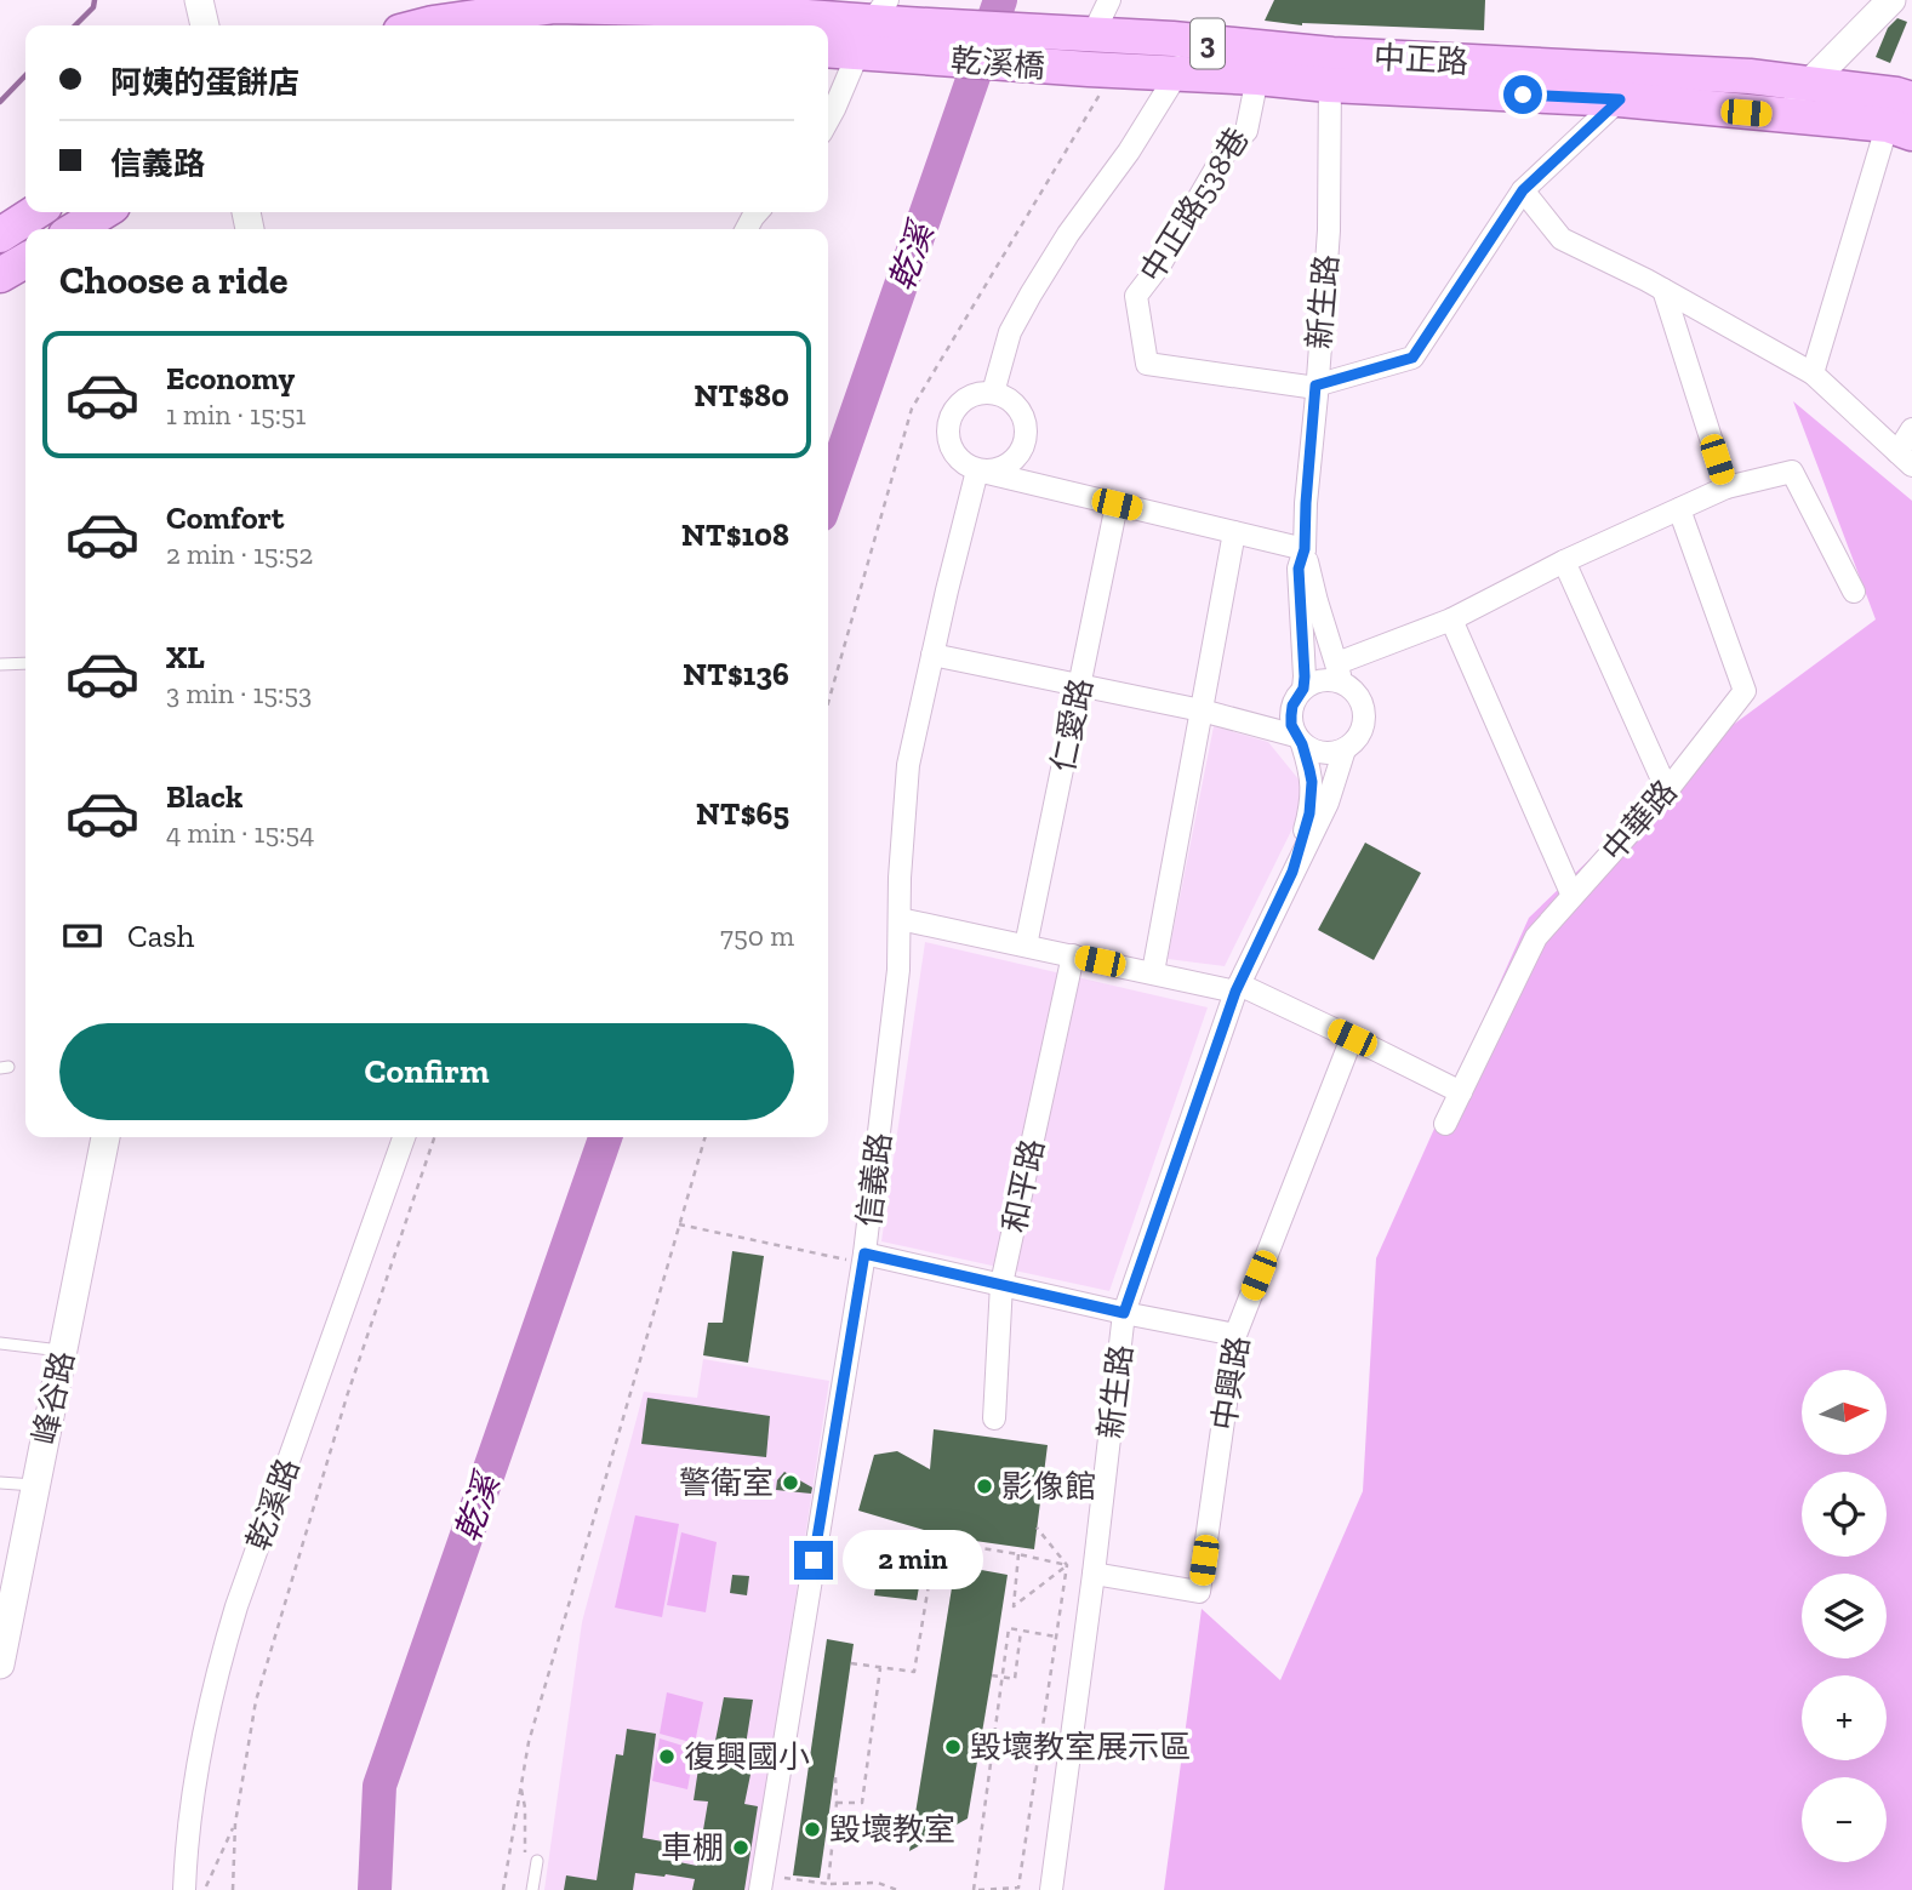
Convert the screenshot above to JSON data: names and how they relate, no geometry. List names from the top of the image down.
{
  "streets": {
    "main road": ["3", "中正路", "乾溪橋"],
    "street": [
      "中正路538巷",
      "新生路",
      "仁愛路",
      "中華路",
      "信義路",
      "和平路",
      "中興路",
      "峰谷路",
      "乾溪路"
    ]
  },
  "crossings": [
    ["3", "乾溪橋"],
    ["中正路", "乾溪橋"],
    ["中正路", "中正路538巷"],
    ["中正路", "新生路"],
    ["中正路538巷", "新生路"],
    ["新生路", "中興路"]
  ],
  "water": ["乾溪"],
  "places": [
    "警衛室",
    "影像館",
    "毀壞教室展示區",
    "復興國小",
    "毀壞教室",
    "車棚"
  ],
  "north": "right",
  "page": {
    "banner": ["阿姨的蛋餅店", "信義路"],
    "heading": "Choose a ride",
    "list": [
      {
        "name": "Economy",
        "note": "1 min · 15:51",
        "value": "NT$80"
      },
      {
        "name": "Comfort",
        "note": "2 min · 15:52",
        "value": "NT$108"
      },
      {
        "name": "XL",
        "note": "3 min · 15:53",
        "value": "NT$136"
      },
      {
        "name": "Black",
        "note": "4 min · 15:54",
        "value": "NT$65"
      }
    ],
    "pay": ["Cash", "750 m"],
    "buttons": "Confirm",
    "map_buttons": ["+", "−"],
    "bubble": "2 min"
  }
}
